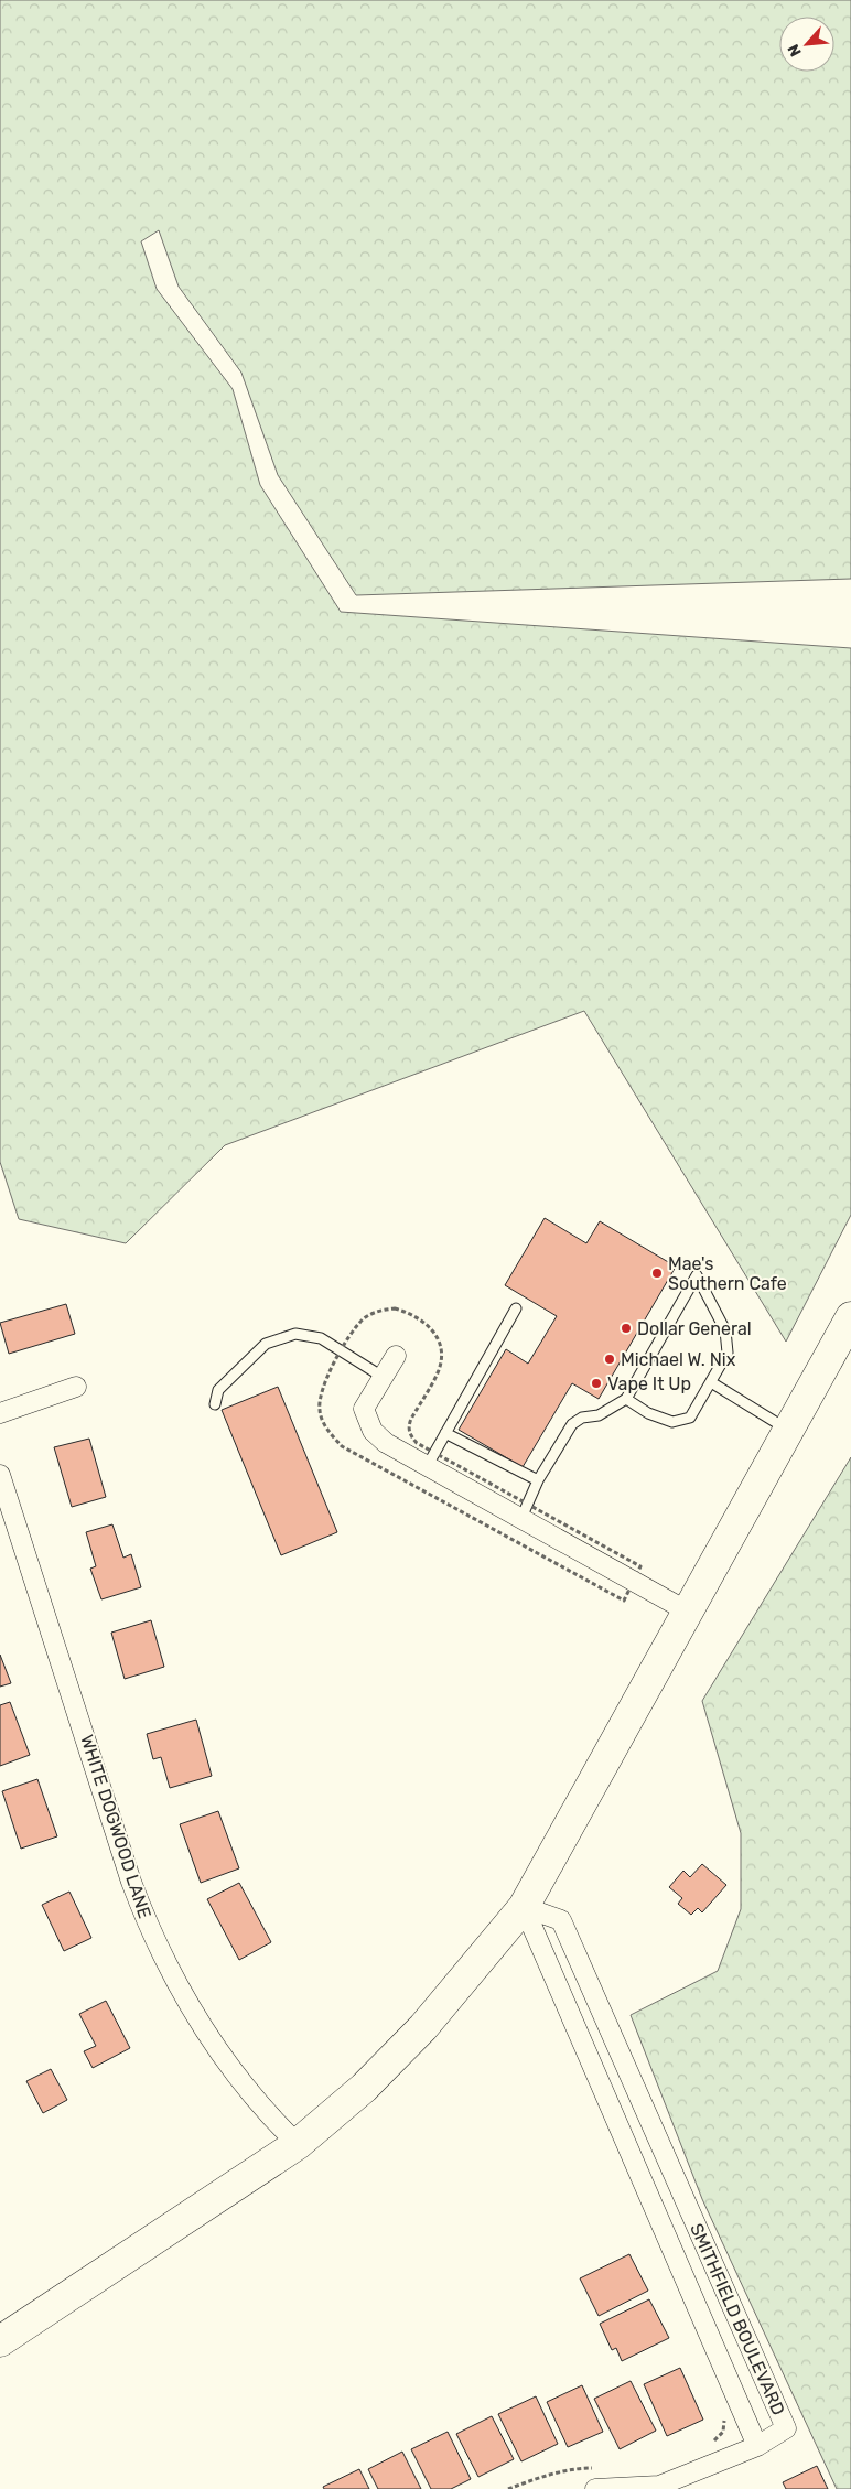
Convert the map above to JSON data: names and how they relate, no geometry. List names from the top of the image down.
{
  "streets": {
    "street": ["WHITE DOGWOOD LANE", "SMITHFIELD BOULEVARD"]
  },
  "places": [
    "Mae's Southern Cafe",
    "Dollar General",
    "Michael W. Nix",
    "Vape It Up"
  ],
  "north": "bottom left"
}
